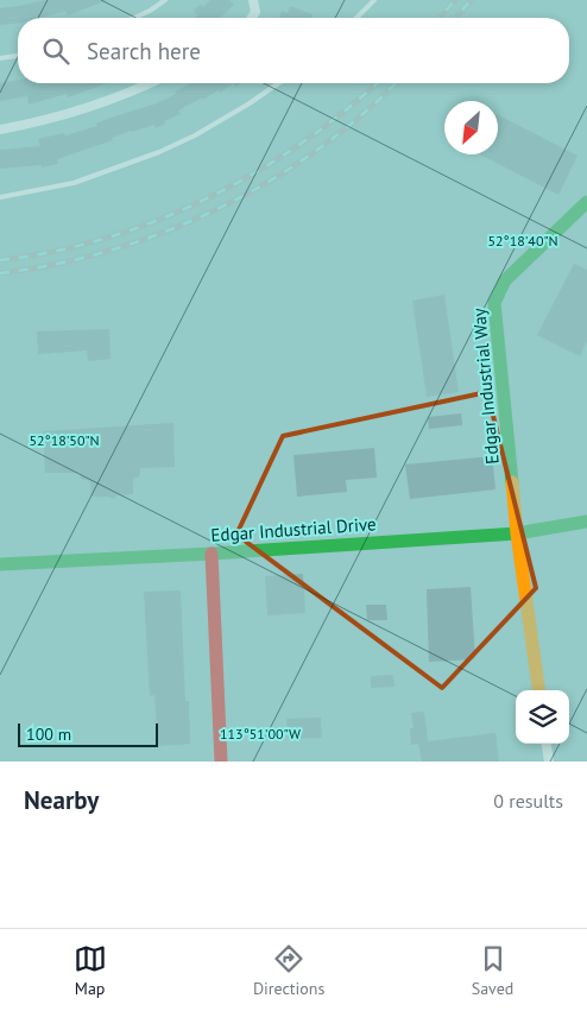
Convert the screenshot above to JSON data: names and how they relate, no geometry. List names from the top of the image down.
{
  "streets": {
    "street": ["Edgar Industrial Way", "Edgar Industrial Drive"]
  },
  "crossings": [
    ["Edgar Industrial Way", "Edgar Industrial Drive"]
  ],
  "scale_bar": "100 m",
  "north": "bottom left",
  "page": {
    "search": "Search here",
    "scale": "100 m",
    "heading": ["Nearby", "0 results"],
    "nav": ["Map", "Directions", "Saved"]
  },
  "coordinates": ["52°18'40\"N", "52°18'50\"N", "113°51'00\"W"]
}
